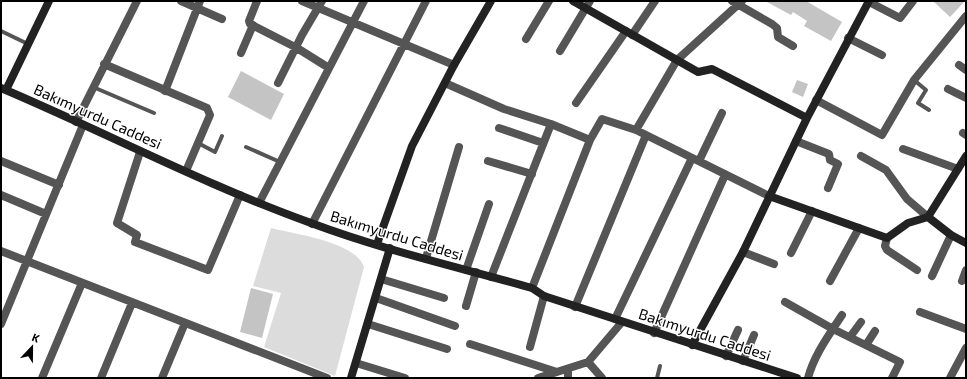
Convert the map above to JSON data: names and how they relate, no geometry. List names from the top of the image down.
{
  "streets": {
    "street": ["Bakımyurdu Caddesi"]
  },
  "north": "top"
}
